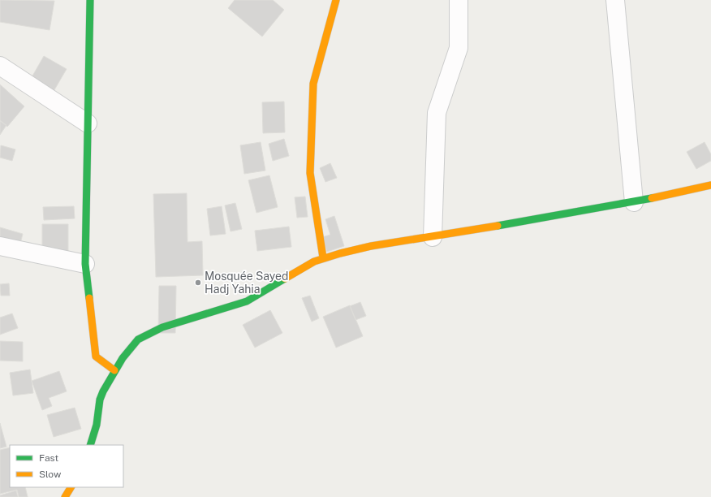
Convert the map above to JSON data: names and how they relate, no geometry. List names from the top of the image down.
{
  "places": ["Mosquée Sayed Hadj Yahia"],
  "legend": ["Fast", "Slow"]
}
